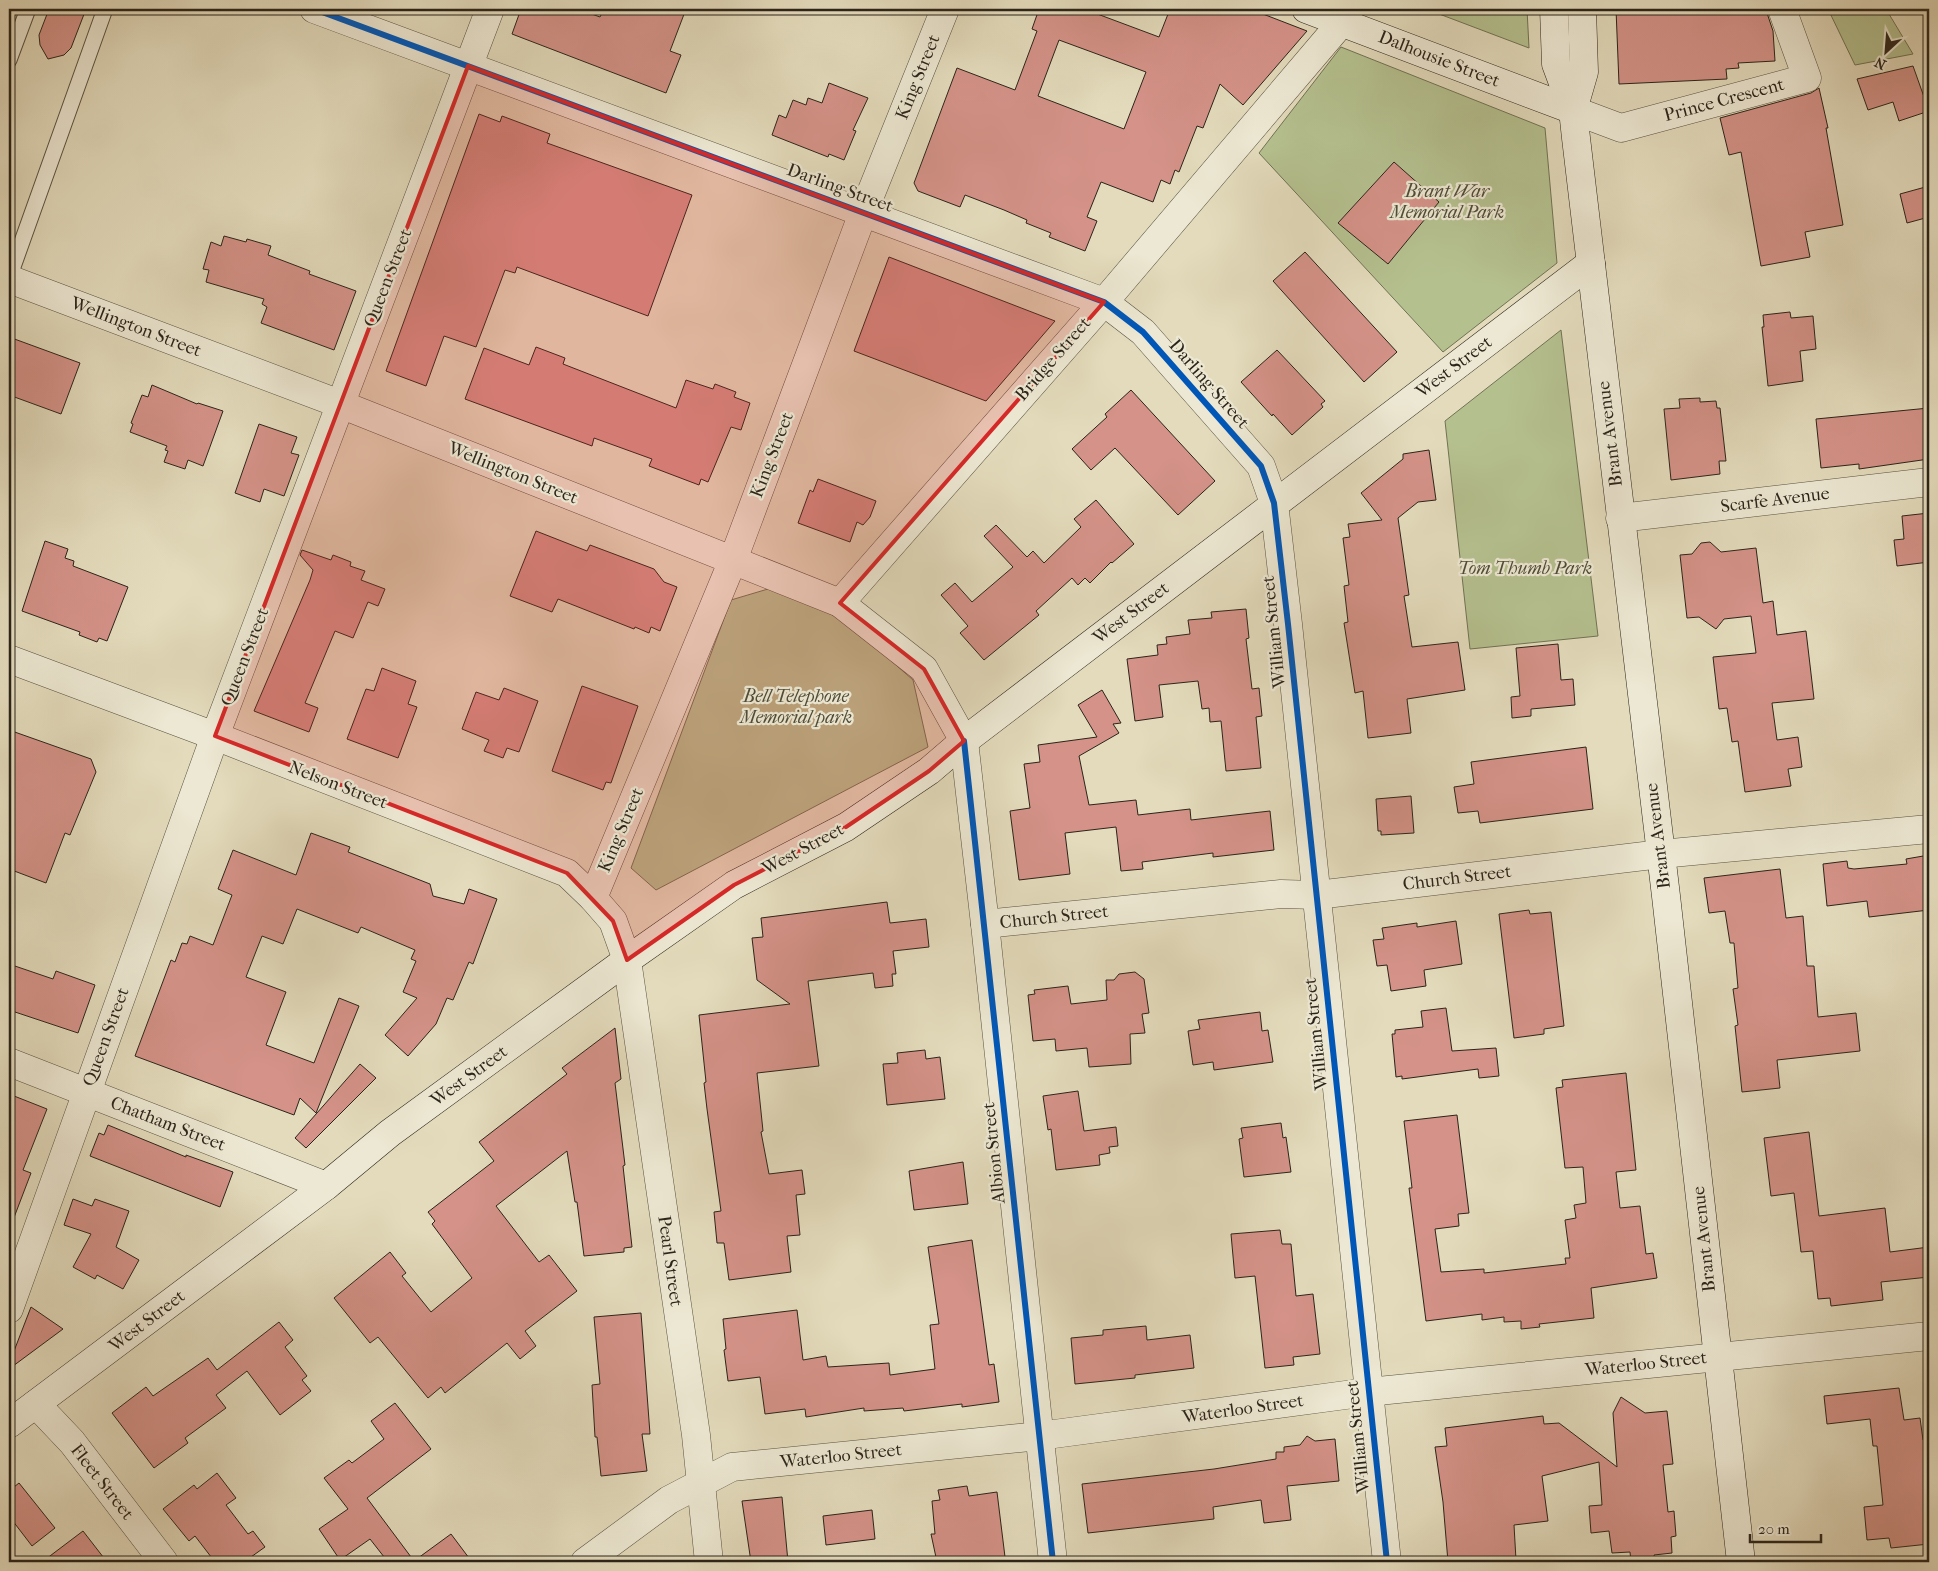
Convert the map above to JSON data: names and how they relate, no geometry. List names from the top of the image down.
{
  "streets": {
    "street": [
      "Dalhousie Street",
      "King Street",
      "Prince Crescent",
      "Darling Street",
      "Queen Street",
      "Wellington Street",
      "Bridge Street",
      "West Street",
      "Brant Avenue",
      "Scarfe Avenue",
      "William Street",
      "Nelson Street",
      "Church Street",
      "Chatham Street",
      "Albion Street",
      "Pearl Street",
      "Waterloo Street",
      "Fleet Street"
    ]
  },
  "crossings": [
    ["Dalhousie Street", "Prince Crescent"],
    ["Dalhousie Street", "Bridge Street"],
    ["Dalhousie Street", "Brant Avenue"],
    ["King Street", "Darling Street"],
    ["King Street", "Wellington Street"],
    ["King Street", "Nelson Street"],
    ["Prince Crescent", "Brant Avenue"],
    ["Darling Street", "Queen Street"],
    ["Darling Street", "Bridge Street"],
    ["Darling Street", "West Street"],
    ["Darling Street", "William Street"],
    ["Queen Street", "Wellington Street"],
    ["Queen Street", "Nelson Street"],
    ["Queen Street", "Chatham Street"],
    ["Wellington Street", "Bridge Street"],
    ["Wellington Street", "West Street"],
    ["Wellington Street", "Albion Street"],
    ["West Street", "Brant Avenue"],
    ["West Street", "William Street"],
    ["West Street", "Nelson Street"],
    ["West Street", "Chatham Street"],
    ["West Street", "Albion Street"],
    ["West Street", "Pearl Street"],
    ["West Street", "Fleet Street"],
    ["Brant Avenue", "Scarfe Avenue"],
    ["Brant Avenue", "Church Street"],
    ["Brant Avenue", "Waterloo Street"],
    ["William Street", "Church Street"],
    ["William Street", "Waterloo Street"],
    ["Nelson Street", "Pearl Street"],
    ["Church Street", "Albion Street"],
    ["Albion Street", "Waterloo Street"],
    ["Pearl Street", "Waterloo Street"]
  ],
  "parks": ["Brant War Memorial Park", "Tom Thumb Park", "Bell Telephone Memorial park"],
  "scale_bar": "20 m",
  "north": "bottom left"
}
